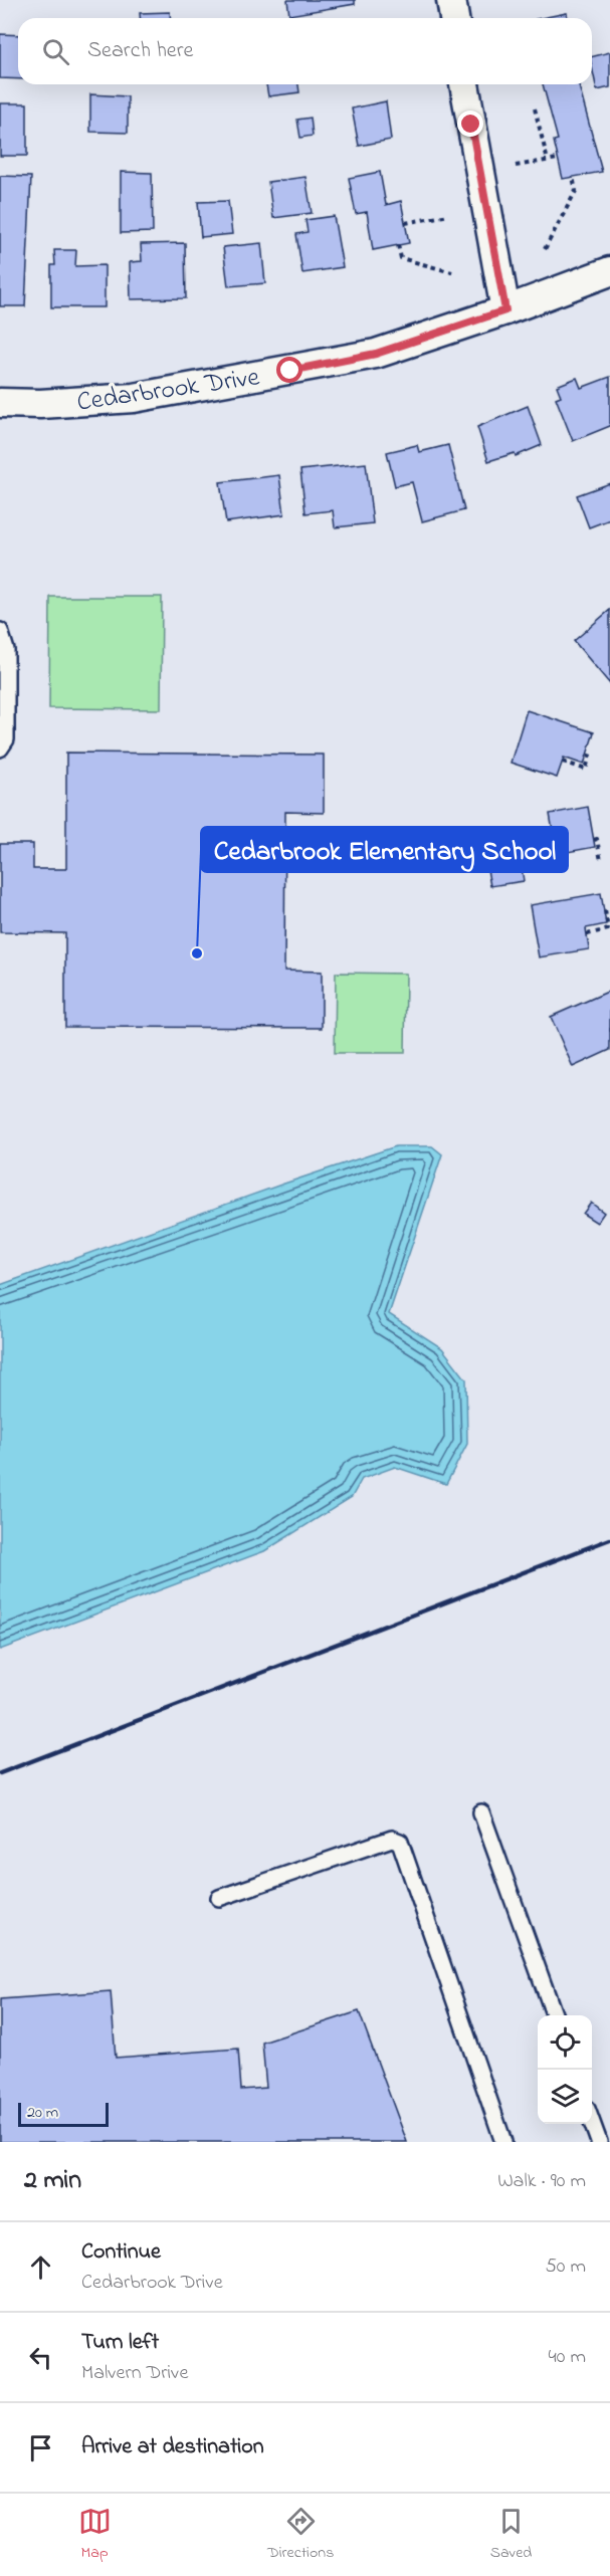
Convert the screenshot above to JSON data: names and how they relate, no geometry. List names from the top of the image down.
{
  "streets": {
    "street": ["Cedarbrook Drive"]
  },
  "places": ["Cedarbrook Elementary School"],
  "scale_bar": "20 m",
  "page": {
    "search": "Search here",
    "scale": "20 m",
    "heading": ["2 min", "Walk · 90 m"],
    "list": [
      ["Continue", "Cedarbrook Drive", "50 m"],
      ["Turn left", "Malvern Drive", "40 m"],
      "Arrive at destination"
    ],
    "nav": ["Map", "Directions", "Saved"]
  }
}
